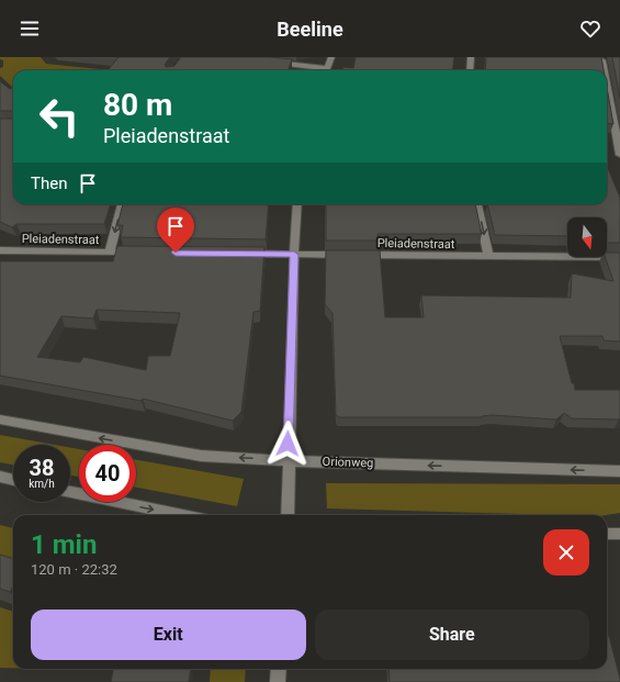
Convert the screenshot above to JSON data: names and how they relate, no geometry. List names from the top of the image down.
{
  "streets": {
    "street": ["Pleiadenstraat", "Orionweg"]
  },
  "one_way": ["Orionweg"],
  "north": "bottom",
  "page": {
    "header": "Beeline",
    "turn": ["80 m", "Pleiadenstraat"],
    "then": "Then",
    "speed": "38 km/h",
    "limit": "40",
    "heading": ["1 min", "120 m · 22:32"],
    "buttons": ["Exit", "Share"]
  }
}
